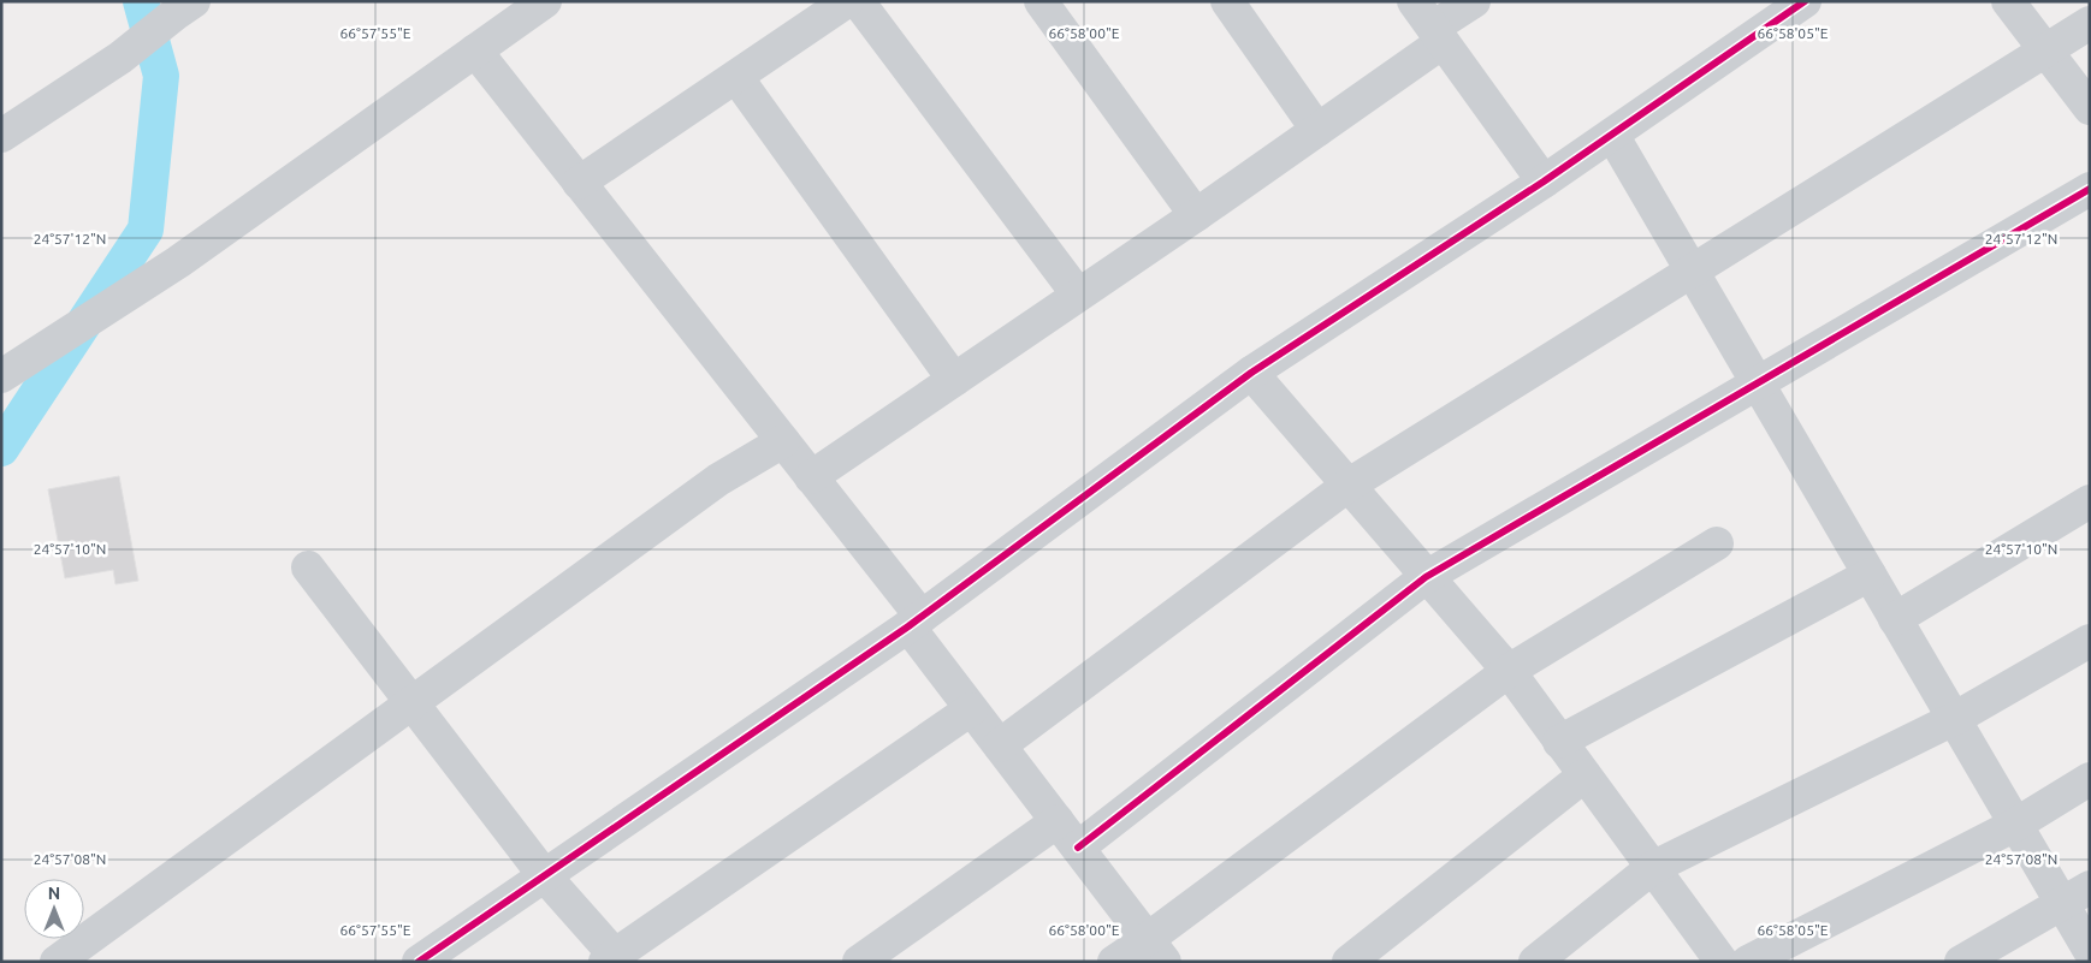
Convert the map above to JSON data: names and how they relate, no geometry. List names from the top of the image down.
{
  "north": "top",
  "coordinates": [
    "66°57'55\"E",
    "66°58'00\"E",
    "66°58'05\"E",
    "24°57'12\"N",
    "24°57'10\"N",
    "24°57'08\"N"
  ]
}
